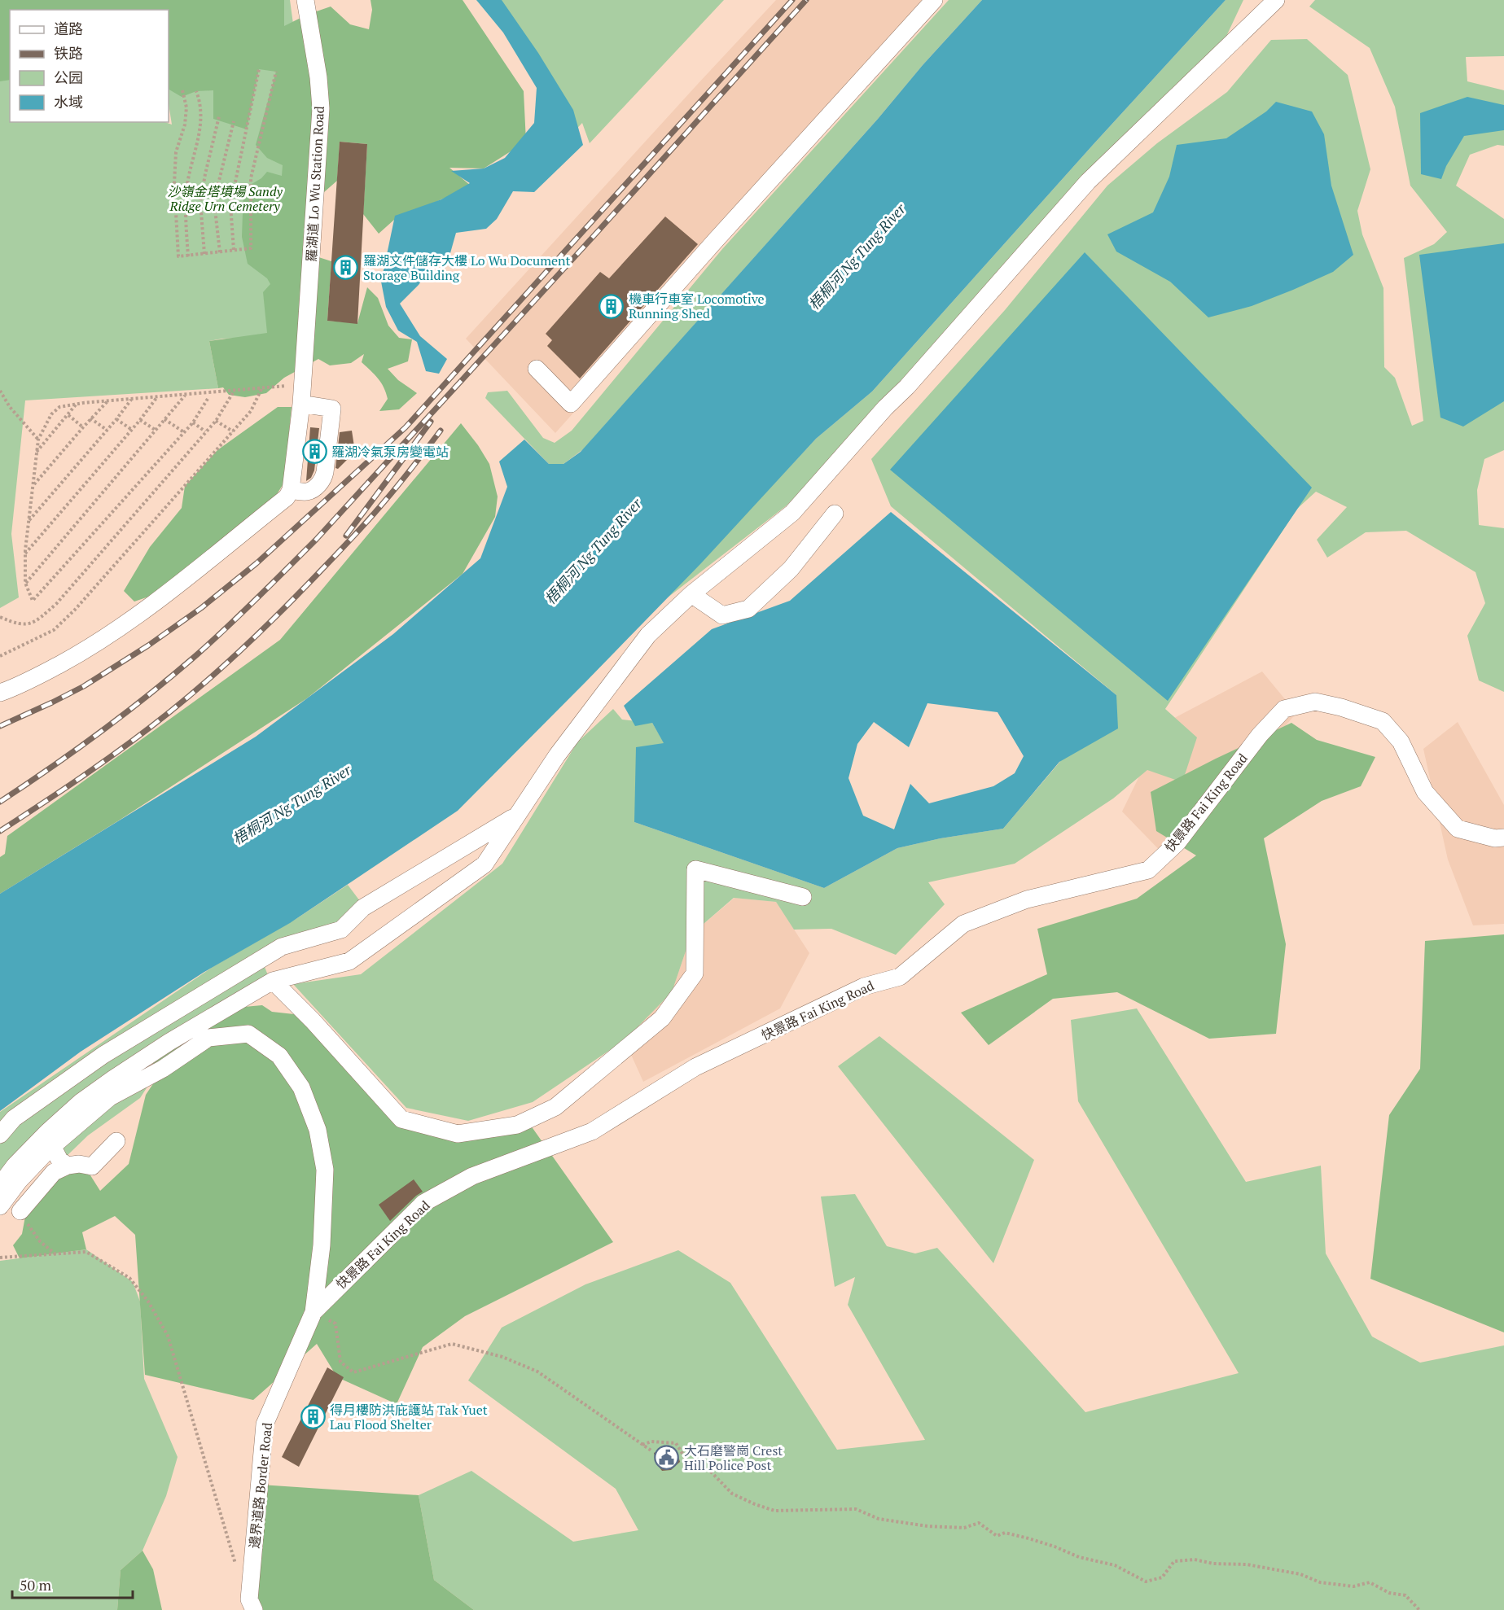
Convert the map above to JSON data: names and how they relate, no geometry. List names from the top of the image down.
{
  "streets": {
    "street": ["羅湖道 Lo Wu Station Road", "快景路 Fai King Road", "邊界道路 Border Road"]
  },
  "crossings": [
    ["快景路 Fai King Road", "邊界道路 Border Road"]
  ],
  "water": ["梧桐河 Ng Tung River"],
  "parks": ["沙嶺金塔墳場 Sandy Ridge Urn Cemetery"],
  "places": {
    "building": [
      "羅湖文件儲存大樓 Lo Wu Document Storage Building",
      "機車行車室 Locomotive Running Shed",
      "羅湖冷氣泵房變電站",
      "得月樓防洪庇護站 Tak Yuet Lau Flood Shelter"
    ],
    "public building": ["大石磨警崗 Crest Hill Police Post"]
  },
  "legend": [
    "道路",
    "铁路",
    "公园",
    "水域"
  ],
  "scale_bar": "50 m"
}
